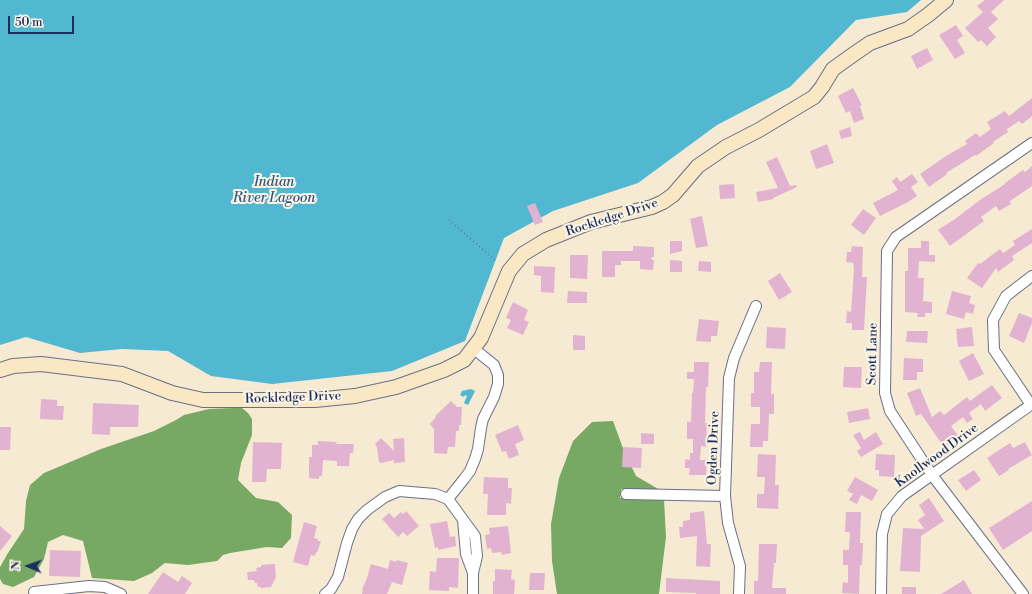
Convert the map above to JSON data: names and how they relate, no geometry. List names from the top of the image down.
{
  "streets": {
    "street": [
      "Rockledge Drive",
      "Scott Lane",
      "Ogden Drive",
      "Knollwood Drive"
    ]
  },
  "crossings": [
    ["Scott Lane", "Knollwood Drive"]
  ],
  "water": ["Indian River Lagoon"],
  "scale_bar": "50 m",
  "north": "left"
}
